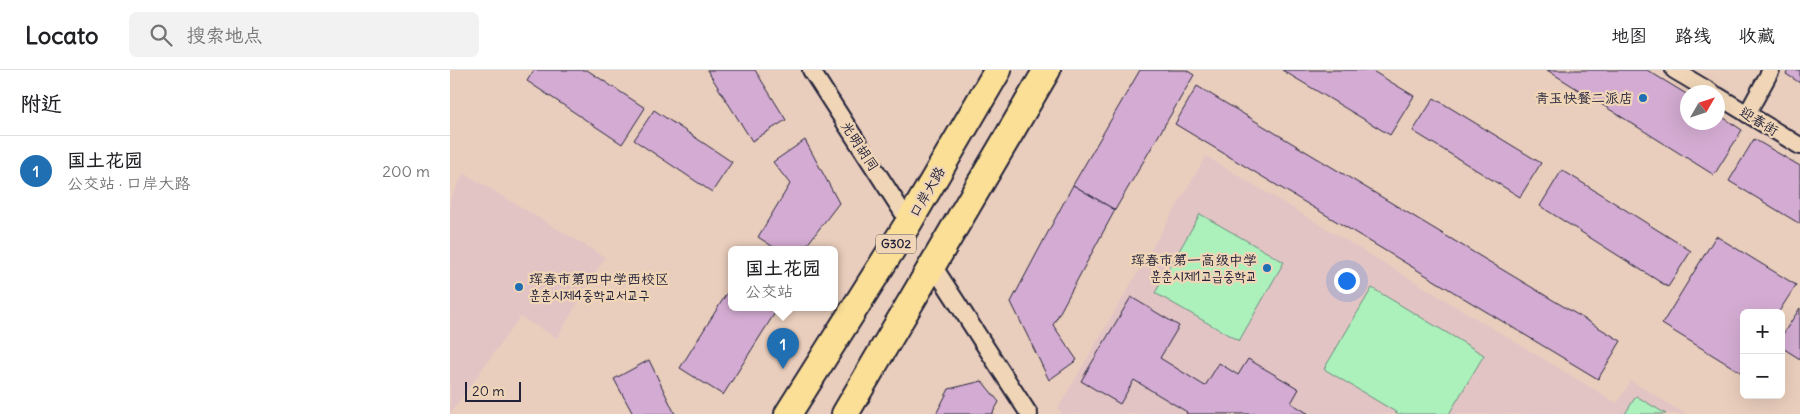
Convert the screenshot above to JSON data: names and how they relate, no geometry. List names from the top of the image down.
{
  "streets": {
    "highway": ["口岸大路", "G302"],
    "street": ["迎春街", "光明胡同"]
  },
  "crossings": [
    ["光明胡同", "口岸大路"]
  ],
  "places": ["青玉快餐二派店", "珲春市第一高级中学 훈춘시제1고급중학교", "珲春市第四中学西校区 훈춘시제4중학교서교구"],
  "scale_bar": "20 m",
  "north": "top right",
  "page": {
    "header": "Locato",
    "search": "搜索地点",
    "nav": ["地图", "路线", "收藏"],
    "heading": "附近",
    "list": [
      {
        "mark": "1",
        "name": "国土花园",
        "note": "公交站 · 口岸大路",
        "value": "200 m"
      }
    ],
    "popup": ["国土花园", "公交站"],
    "map_buttons": ["+", "−"],
    "pins": "1",
    "scale": "20 m"
  }
}
